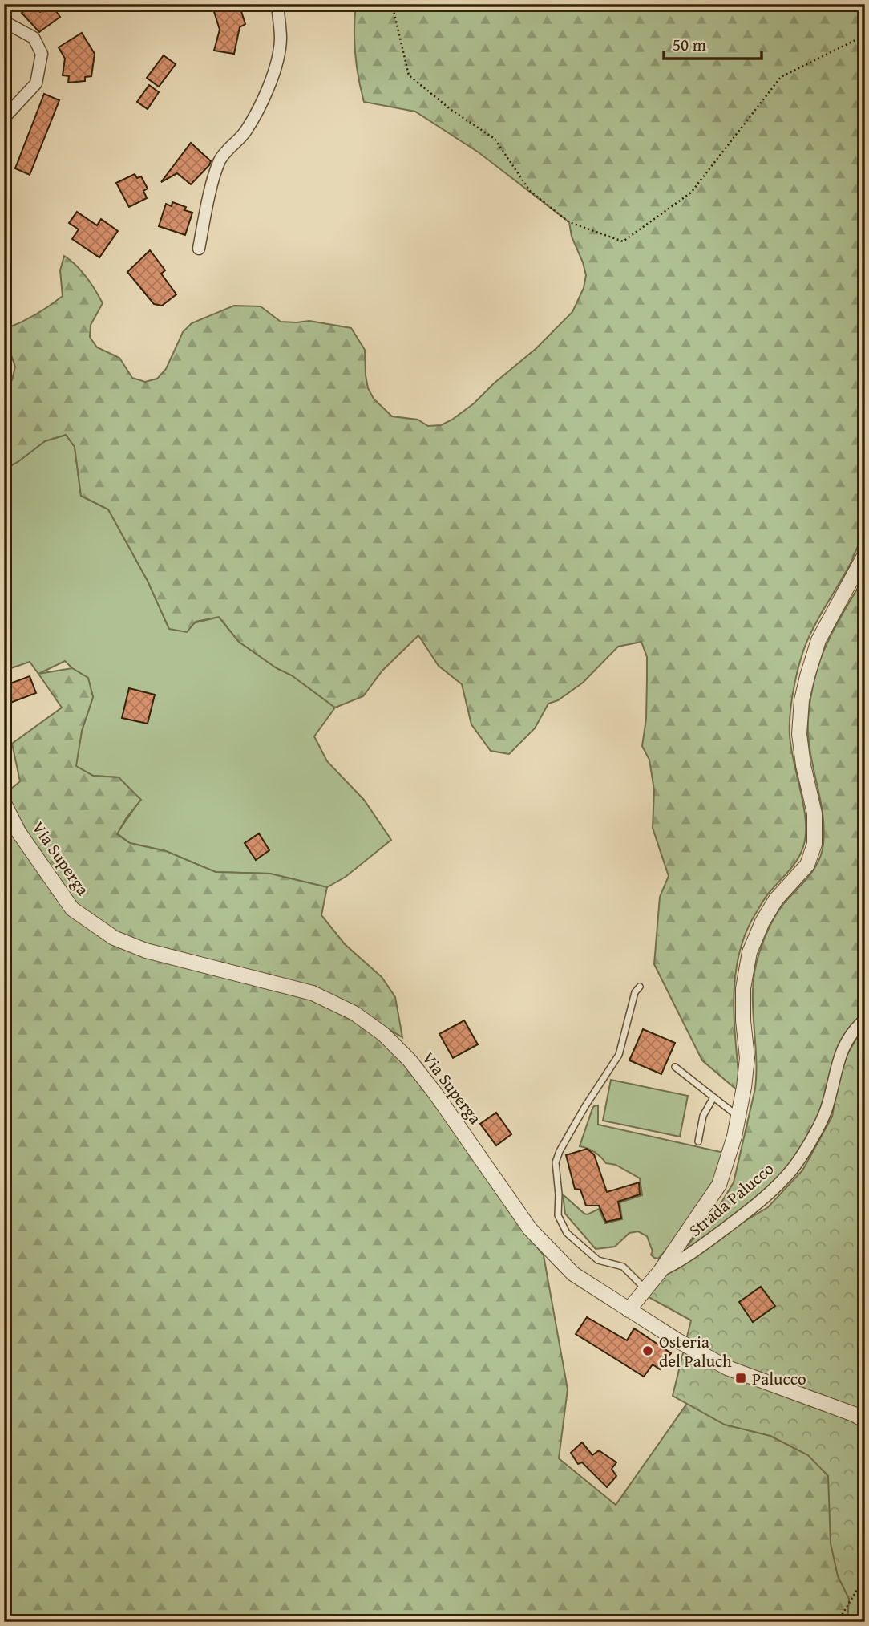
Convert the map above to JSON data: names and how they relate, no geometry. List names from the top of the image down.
{
  "streets": {
    "street": ["Via Superga", "Strada Palucco"]
  },
  "places": {
    "other": ["Osteria del Paluch"],
    "transit": ["Palucco"]
  },
  "scale_bar": "50 m"
}
